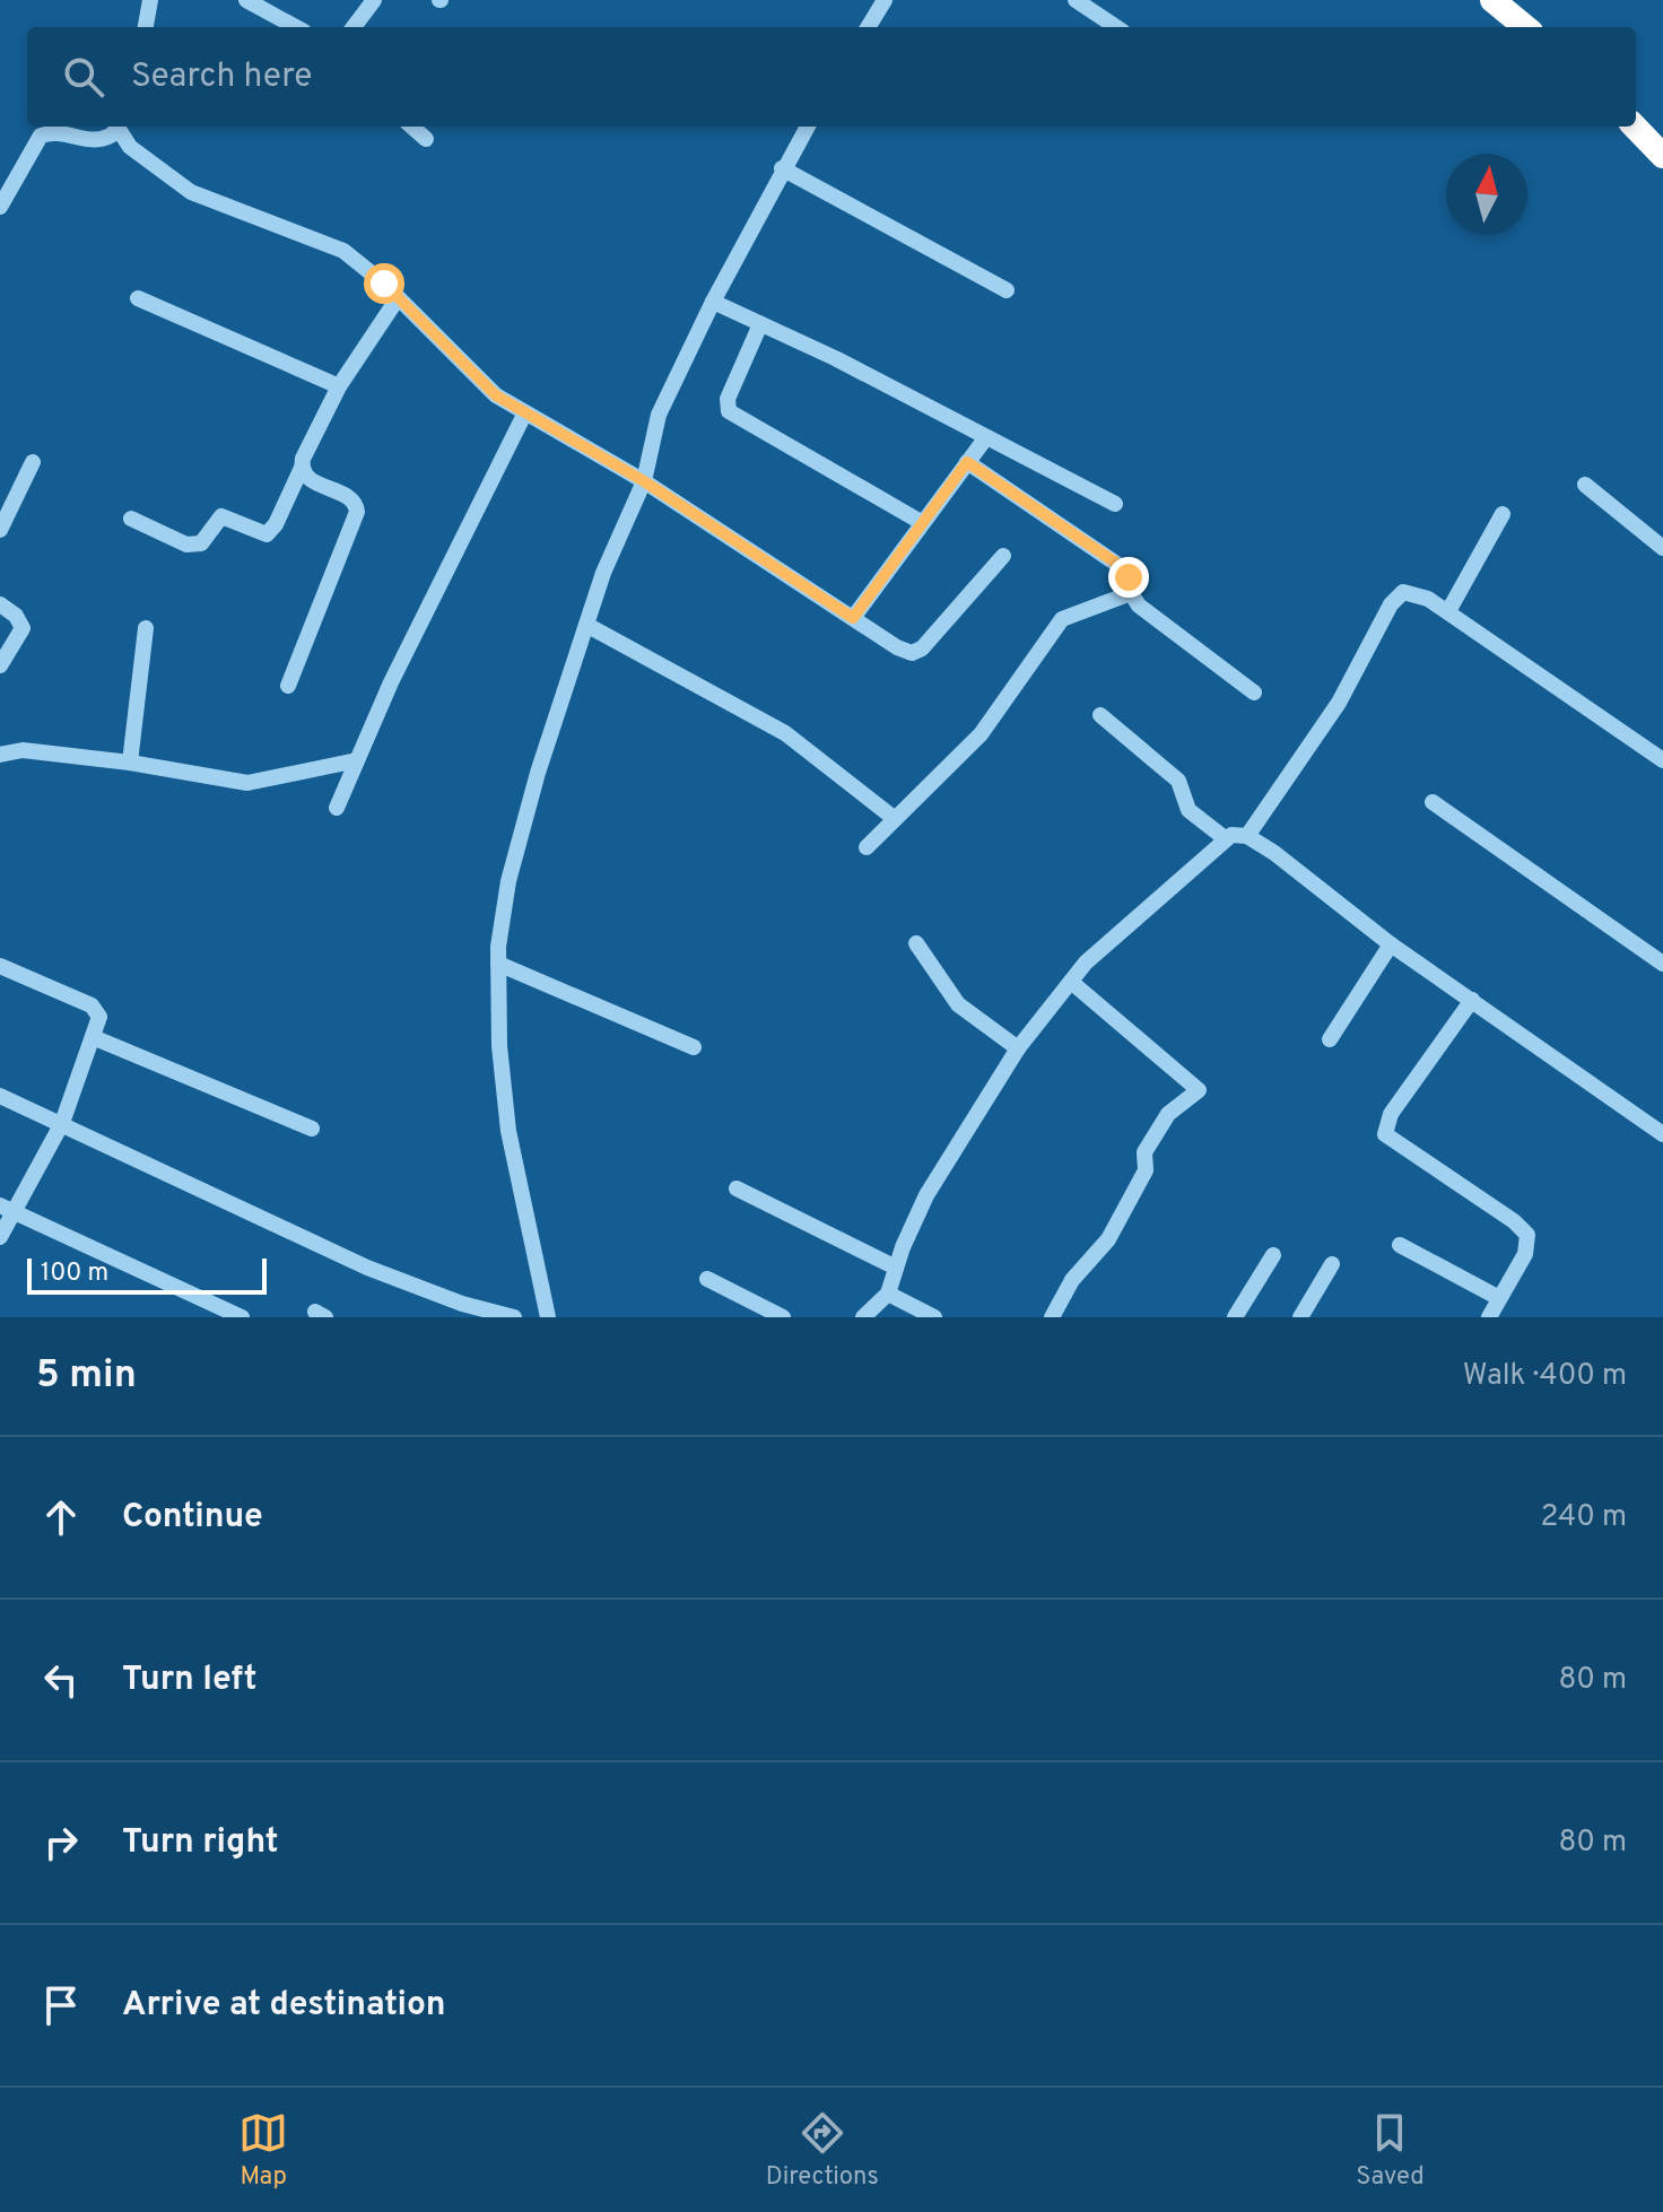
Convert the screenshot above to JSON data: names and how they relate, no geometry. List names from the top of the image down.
{
  "scale_bar": "100 m",
  "north": "top",
  "page": {
    "search": "Search here",
    "scale": "100 m",
    "heading": ["5 min", "Walk · 400 m"],
    "list": [
      ["Continue", "240 m"],
      ["Turn left", "80 m"],
      ["Turn right", "80 m"],
      "Arrive at destination"
    ],
    "nav": ["Map", "Directions", "Saved"]
  }
}
